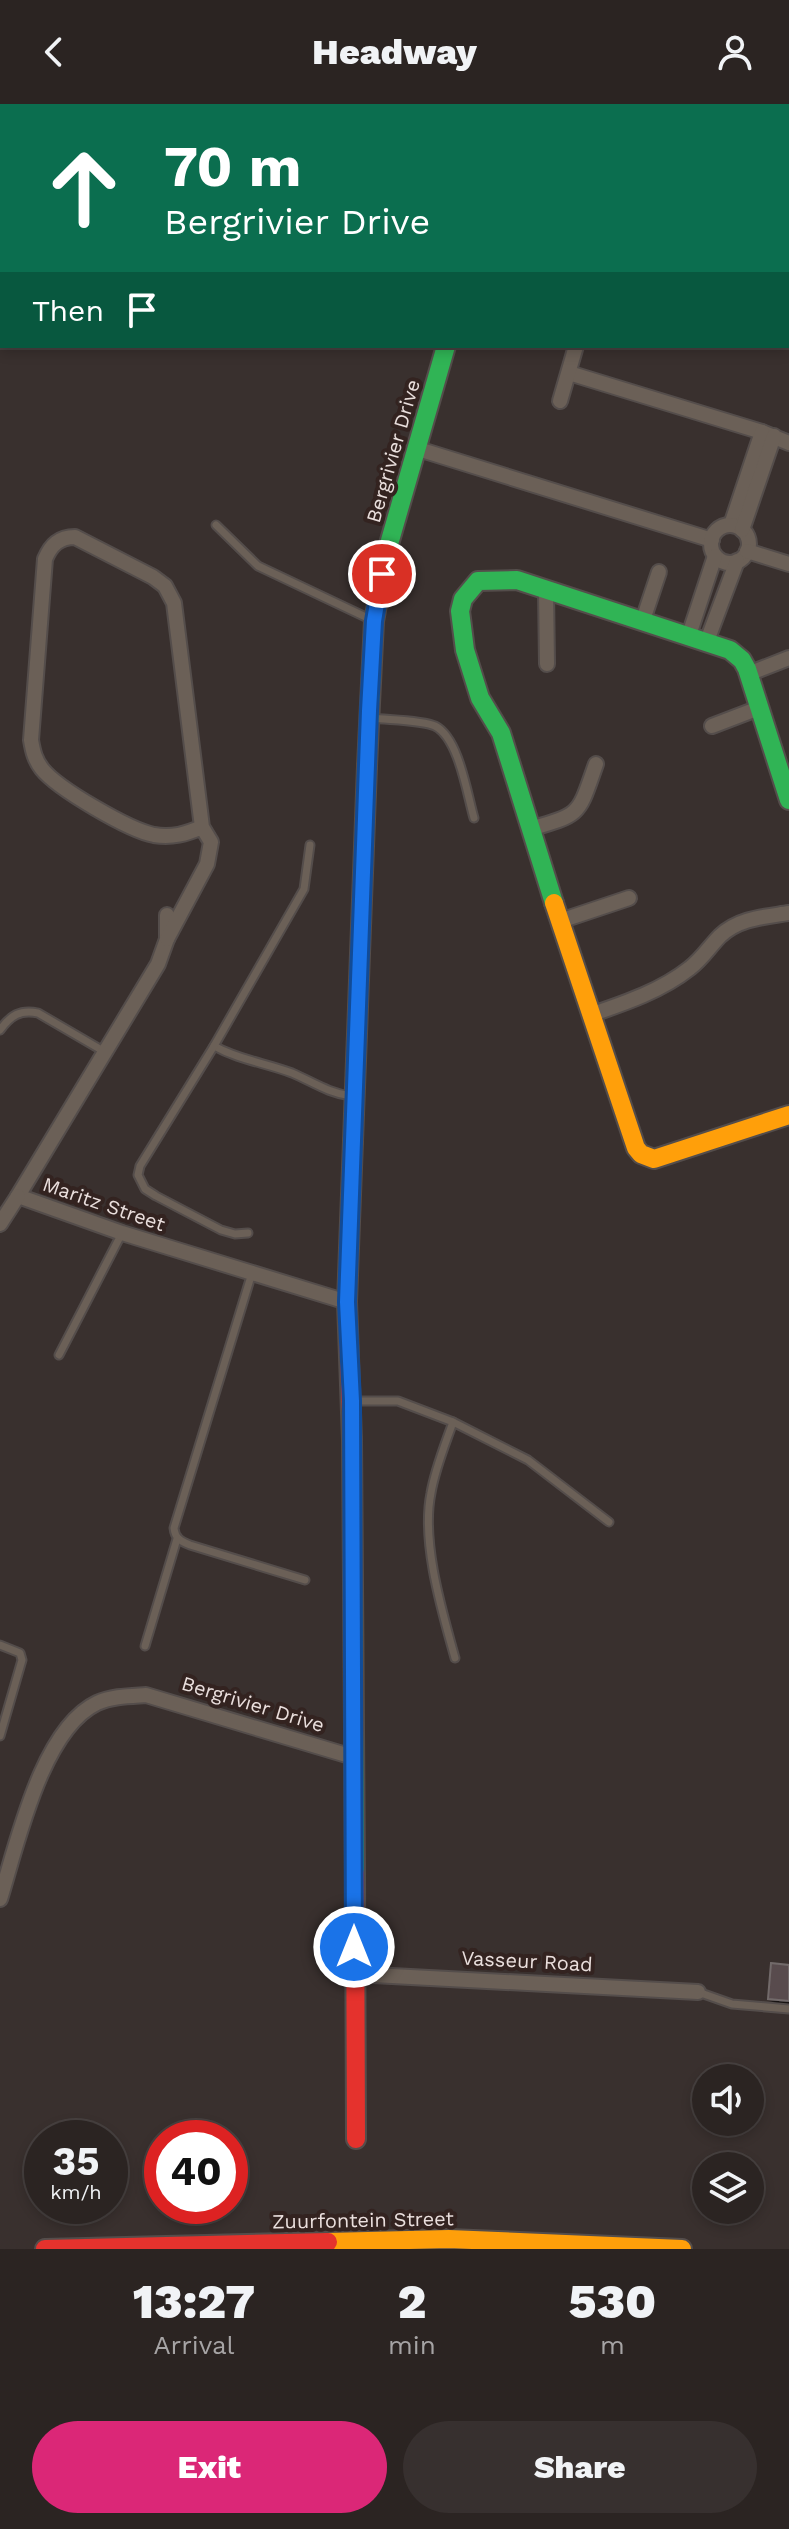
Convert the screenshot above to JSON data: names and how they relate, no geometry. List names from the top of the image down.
{
  "streets": {
    "street": [
      "Bergrivier Drive",
      "Maritz Street",
      "Vasseur Road",
      "Zuurfontein Street"
    ]
  },
  "crossings": [
    ["Bergrivier Drive", "Maritz Street"]
  ],
  "page": {
    "header": "Headway",
    "turn": ["70 m", "Bergrivier Drive"],
    "then": "Then",
    "speed": "35 km/h",
    "limit": "40",
    "eta": [
      "13:27",
      "Arrival",
      "2",
      "min",
      "530",
      "m"
    ],
    "buttons": ["Exit", "Share"]
  }
}
